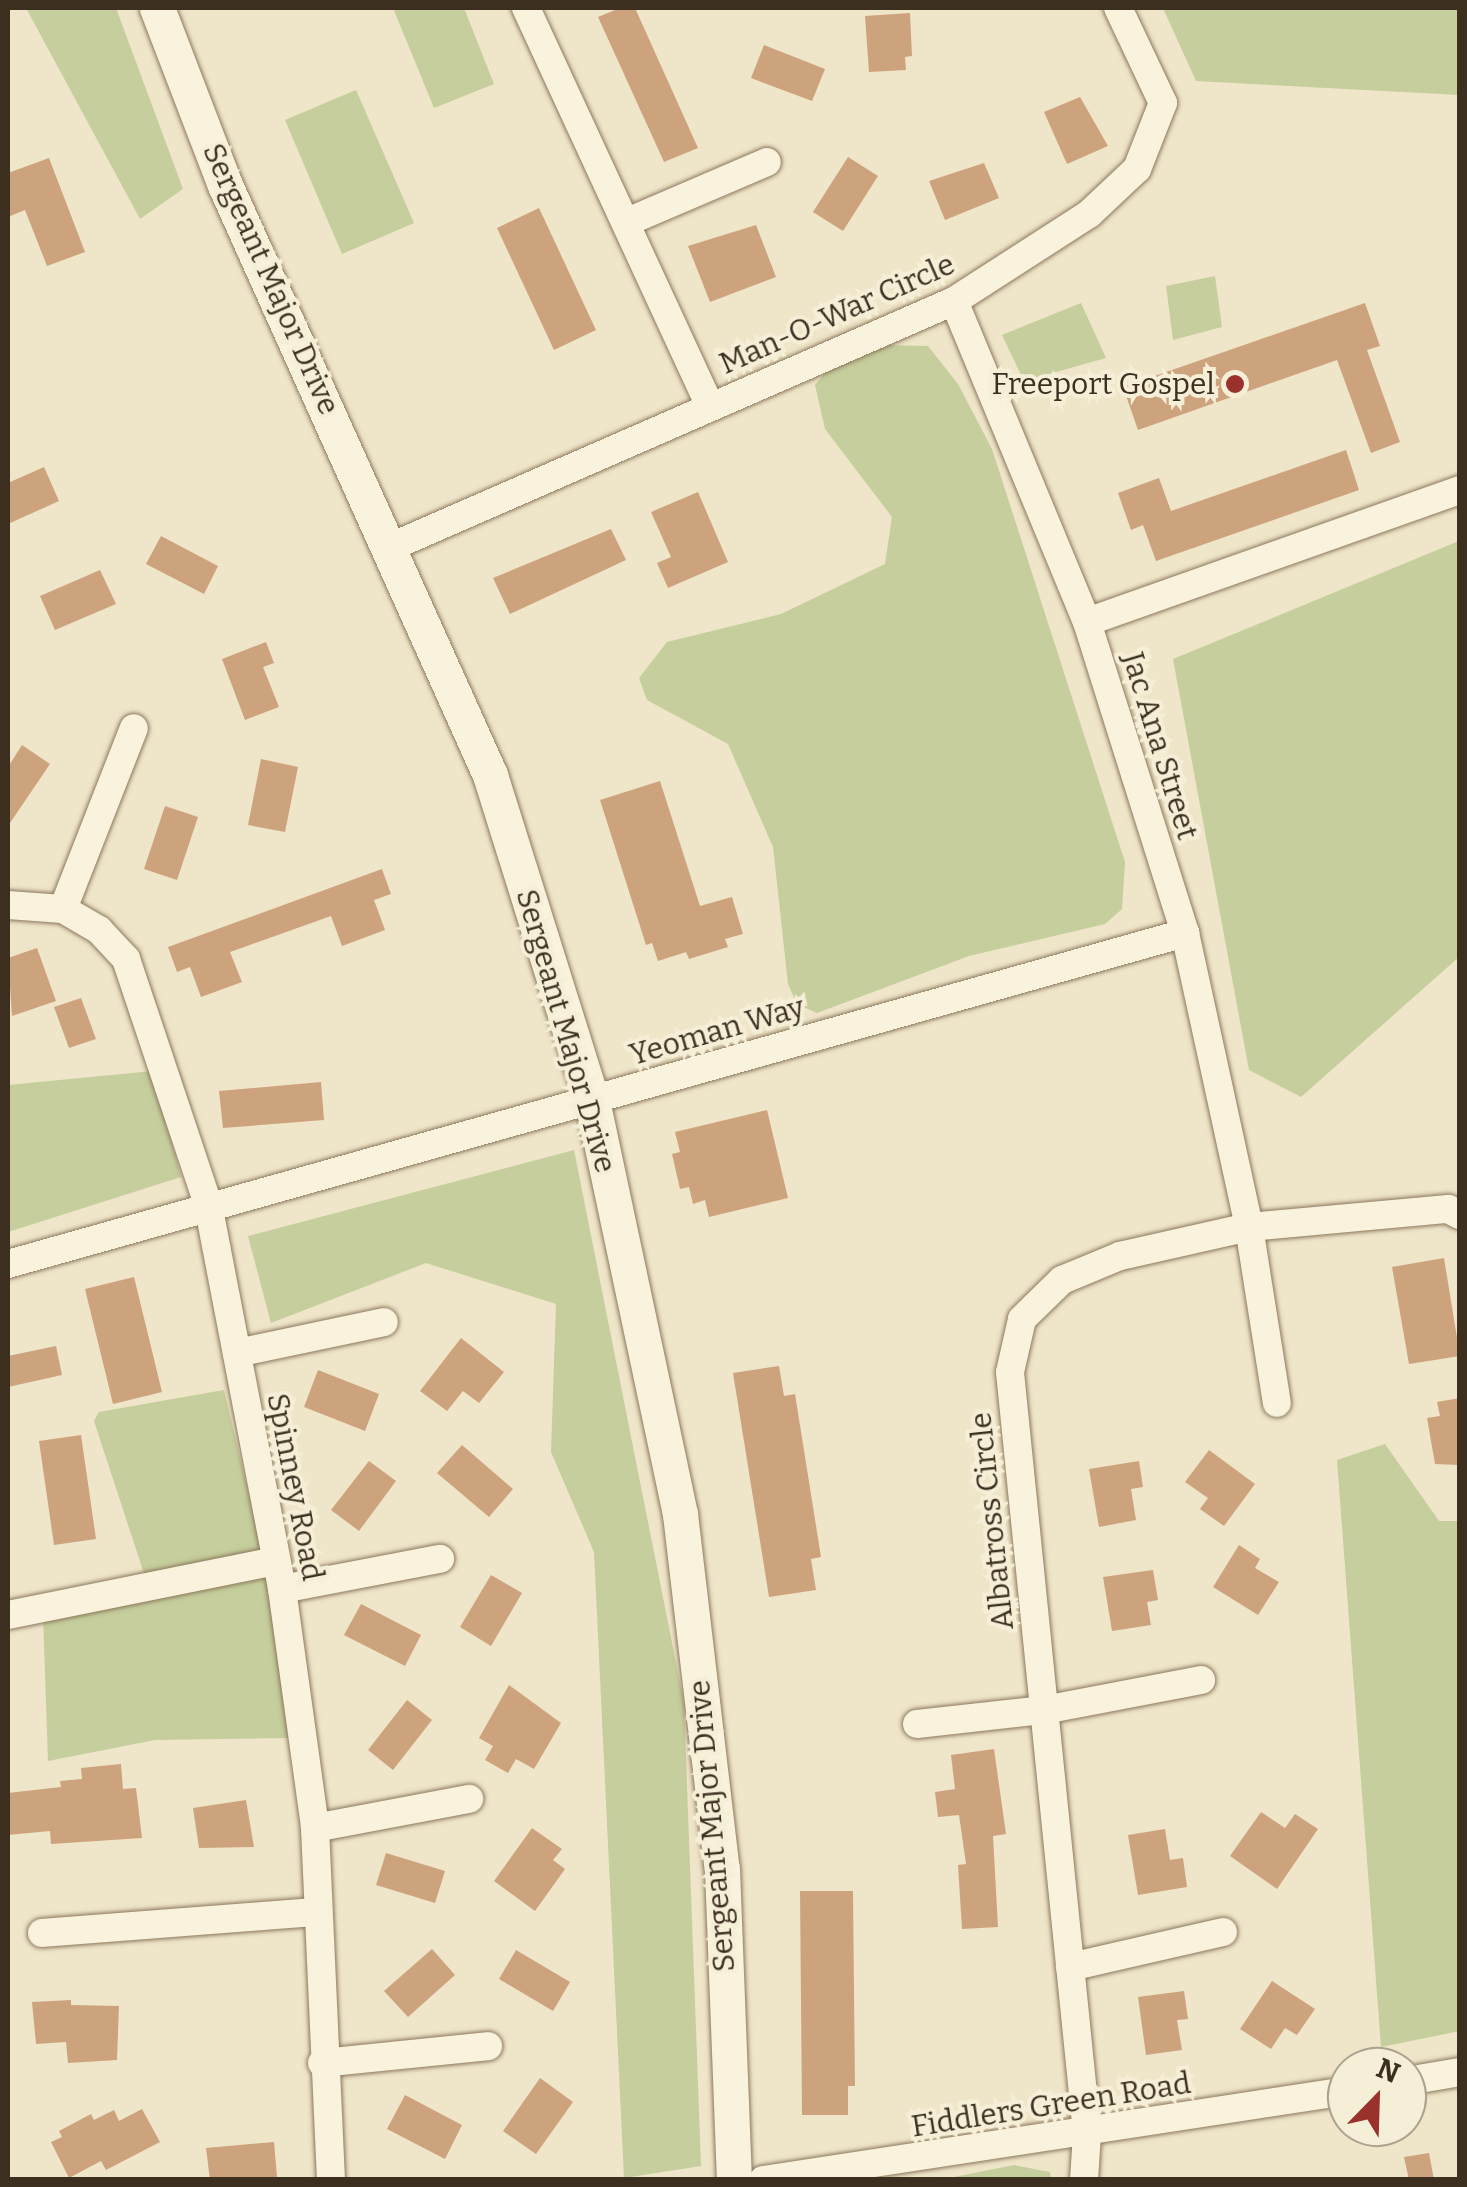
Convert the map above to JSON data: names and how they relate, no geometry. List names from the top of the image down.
{
  "streets": {
    "street": [
      "Sergeant Major Drive",
      "Man-O-War Circle",
      "Jac Ana Street",
      "Yeoman Way",
      "Spinney Road",
      "Albatross Circle",
      "Fiddlers Green Road"
    ]
  },
  "crossings": [
    ["Sergeant Major Drive", "Man-O-War Circle"],
    ["Sergeant Major Drive", "Yeoman Way"],
    ["Man-O-War Circle", "Jac Ana Street"],
    ["Jac Ana Street", "Yeoman Way"],
    ["Jac Ana Street", "Albatross Circle"],
    ["Yeoman Way", "Spinney Road"],
    ["Albatross Circle", "Fiddlers Green Road"]
  ],
  "places": ["Freeport Gospel"],
  "north": "top right"
}
